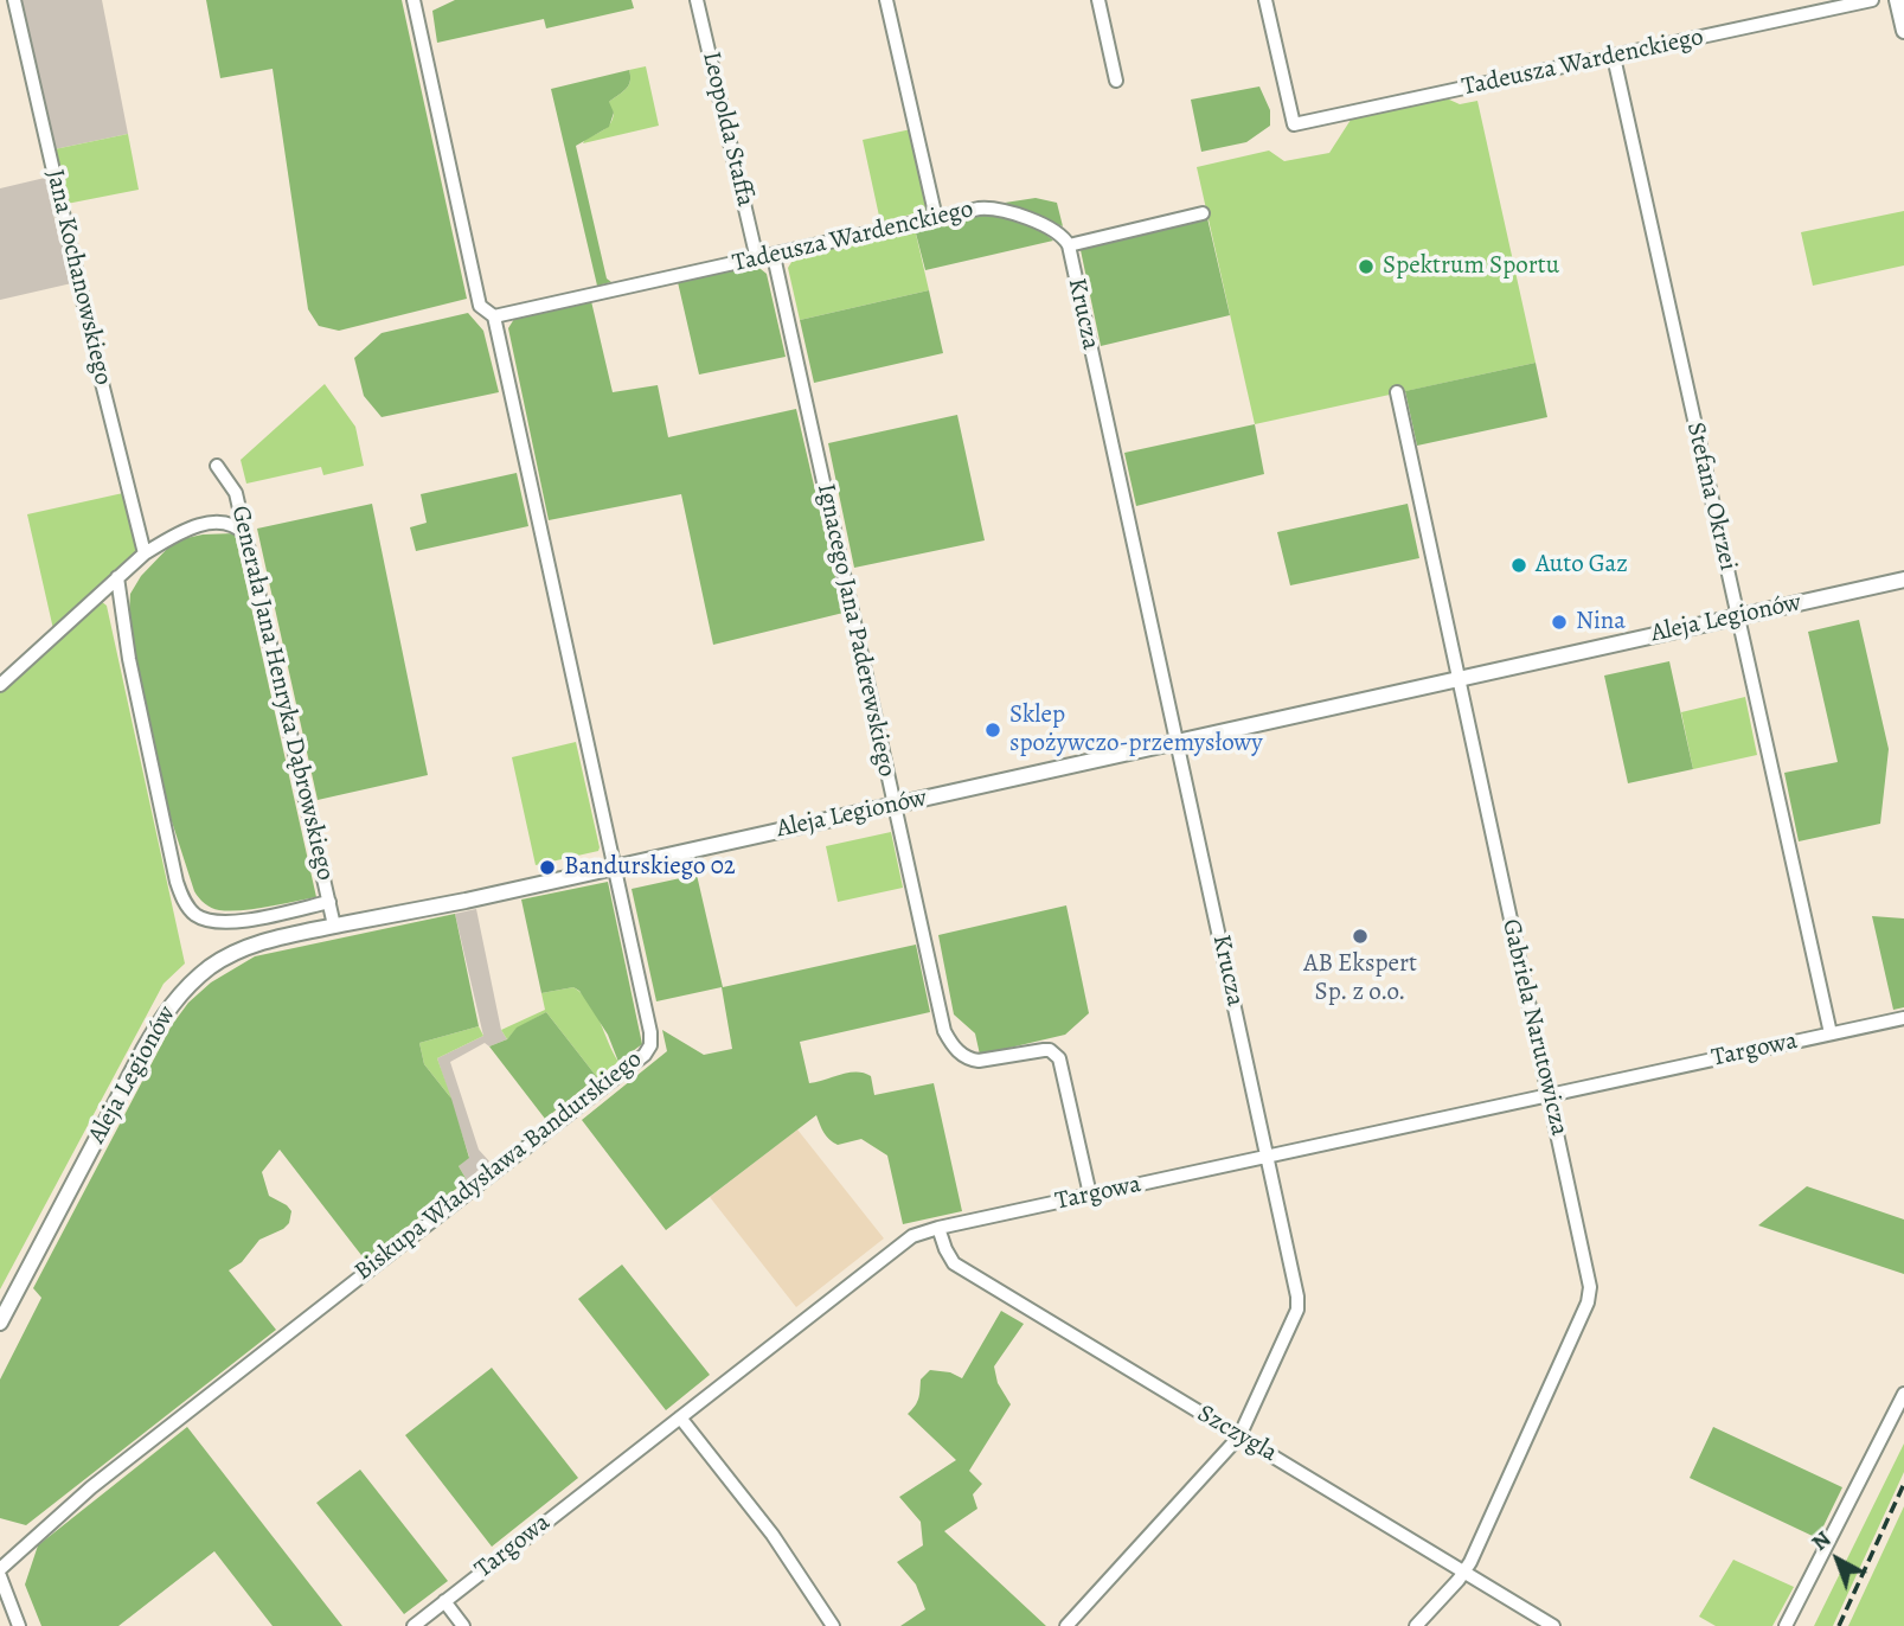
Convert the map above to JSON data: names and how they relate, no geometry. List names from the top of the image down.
{
  "streets": {
    "street": [
      "Tadeusza Wardenckiego",
      "Leopolda Staffa",
      "Jana Kochanowskiego",
      "Krucza",
      "Stefana Okrzei",
      "Aleja Legionów",
      "Ignacego Jana Paderewskiego",
      "Generała Jana Henryka Dąbrowskiego",
      "Gabriela Narutowicza",
      "Targowa",
      "Biskupa Władysława Bandurskiego",
      "Szczygla"
    ]
  },
  "crossings": [
    ["Tadeusza Wardenckiego", "Leopolda Staffa"],
    ["Tadeusza Wardenckiego", "Krucza"],
    ["Tadeusza Wardenckiego", "Stefana Okrzei"],
    ["Tadeusza Wardenckiego", "Ignacego Jana Paderewskiego"],
    ["Tadeusza Wardenckiego", "Biskupa Władysława Bandurskiego"],
    ["Krucza", "Aleja Legionów"],
    ["Krucza", "Targowa"],
    ["Krucza", "Szczygla"],
    ["Stefana Okrzei", "Aleja Legionów"],
    ["Stefana Okrzei", "Targowa"],
    ["Aleja Legionów", "Ignacego Jana Paderewskiego"],
    ["Aleja Legionów", "Generała Jana Henryka Dąbrowskiego"],
    ["Aleja Legionów", "Gabriela Narutowicza"],
    ["Aleja Legionów", "Biskupa Władysława Bandurskiego"],
    ["Ignacego Jana Paderewskiego", "Targowa"],
    ["Gabriela Narutowicza", "Targowa"],
    ["Gabriela Narutowicza", "Szczygla"],
    ["Targowa", "Szczygla"]
  ],
  "places": [
    "Spektrum Sportu",
    "Auto Gaz",
    "Nina",
    "Sklep spożywczo-przemysłowy",
    "Bandurskiego 02",
    "AB Ekspert Sp. z o.o."
  ],
  "north": "top left"
}
